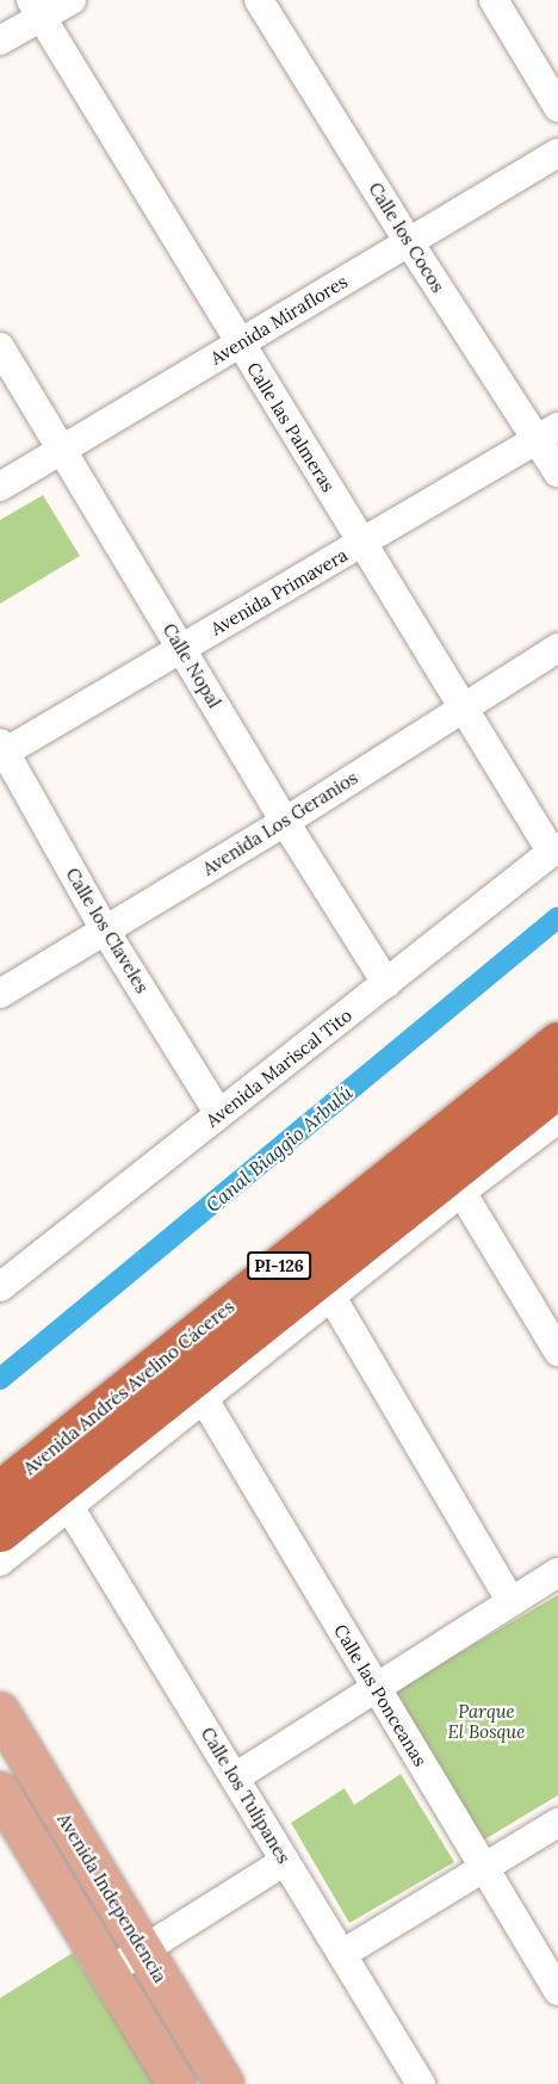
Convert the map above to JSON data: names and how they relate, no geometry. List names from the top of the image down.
{
  "streets": {
    "highway": ["PI-126", "Avenida Andrés Avelino Cáceres"],
    "main road": ["Avenida Independencia"],
    "street": [
      "Calle los Cocos",
      "Avenida Miraflores",
      "Calle las Palmeras",
      "Avenida Primavera",
      "Calle Nopal",
      "Avenida Los Geranios",
      "Calle los Claveles",
      "Avenida Mariscal Tito",
      "Calle las Ponceanas",
      "Calle los Tulipanes"
    ]
  },
  "crossings": [
    ["Calle los Cocos", "Avenida Miraflores"],
    ["Calle los Cocos", "Avenida Primavera"],
    ["Avenida Miraflores", "Calle las Palmeras"],
    ["Avenida Miraflores", "Calle Nopal"],
    ["Calle las Palmeras", "Avenida Primavera"],
    ["Calle las Palmeras", "Avenida Los Geranios"],
    ["Calle las Palmeras", "Avenida Mariscal Tito"],
    ["Avenida Primavera", "Calle Nopal"],
    ["Avenida Primavera", "Calle los Claveles"],
    ["Calle Nopal", "Avenida Los Geranios"],
    ["Calle Nopal", "Avenida Mariscal Tito"],
    ["Avenida Los Geranios", "Calle los Claveles"],
    ["Calle los Claveles", "Avenida Mariscal Tito"]
  ],
  "water": ["Canal Biaggio Arbulú"],
  "parks": ["Parque El Bosque"]
}
